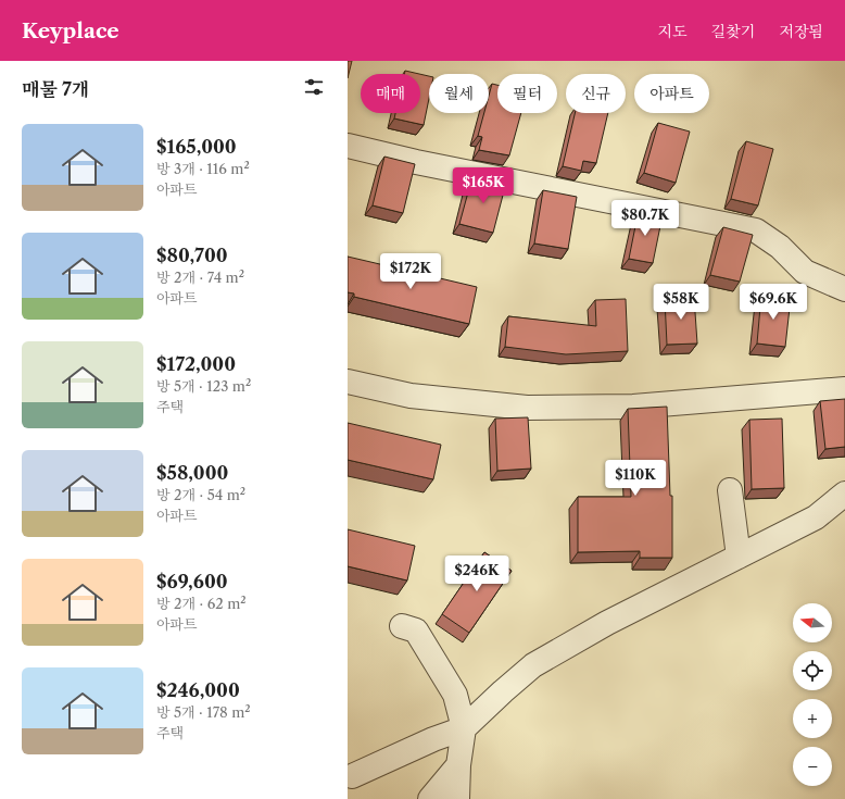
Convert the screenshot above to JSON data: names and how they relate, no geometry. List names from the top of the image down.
{
  "north": "left",
  "page": {
    "header": "Keyplace",
    "nav": ["지도", "길찾기", "저장됨"],
    "heading": "매물 7개",
    "chip": [
      "매매",
      "월세",
      "필터",
      "신규",
      "아파트"
    ],
    "list": [
      {
        "name": "$165,000",
        "note": "방 3개 · 116 m² · 아파트"
      },
      {
        "name": "$80,700",
        "note": "방 2개 · 74 m² · 아파트"
      },
      {
        "name": "$172,000",
        "note": "방 5개 · 123 m² · 주택"
      },
      {
        "name": "$58,000",
        "note": "방 2개 · 54 m² · 아파트"
      },
      {
        "name": "$69,600",
        "note": "방 2개 · 62 m² · 아파트"
      },
      {
        "name": "$246,000",
        "note": "방 5개 · 178 m² · 주택"
      }
    ],
    "price": [
      "$165K",
      "$80.7K",
      "$172K",
      "$58K",
      "$69.6K",
      "$110K",
      "$246K"
    ],
    "map_buttons": ["+", "−"]
  }
}
